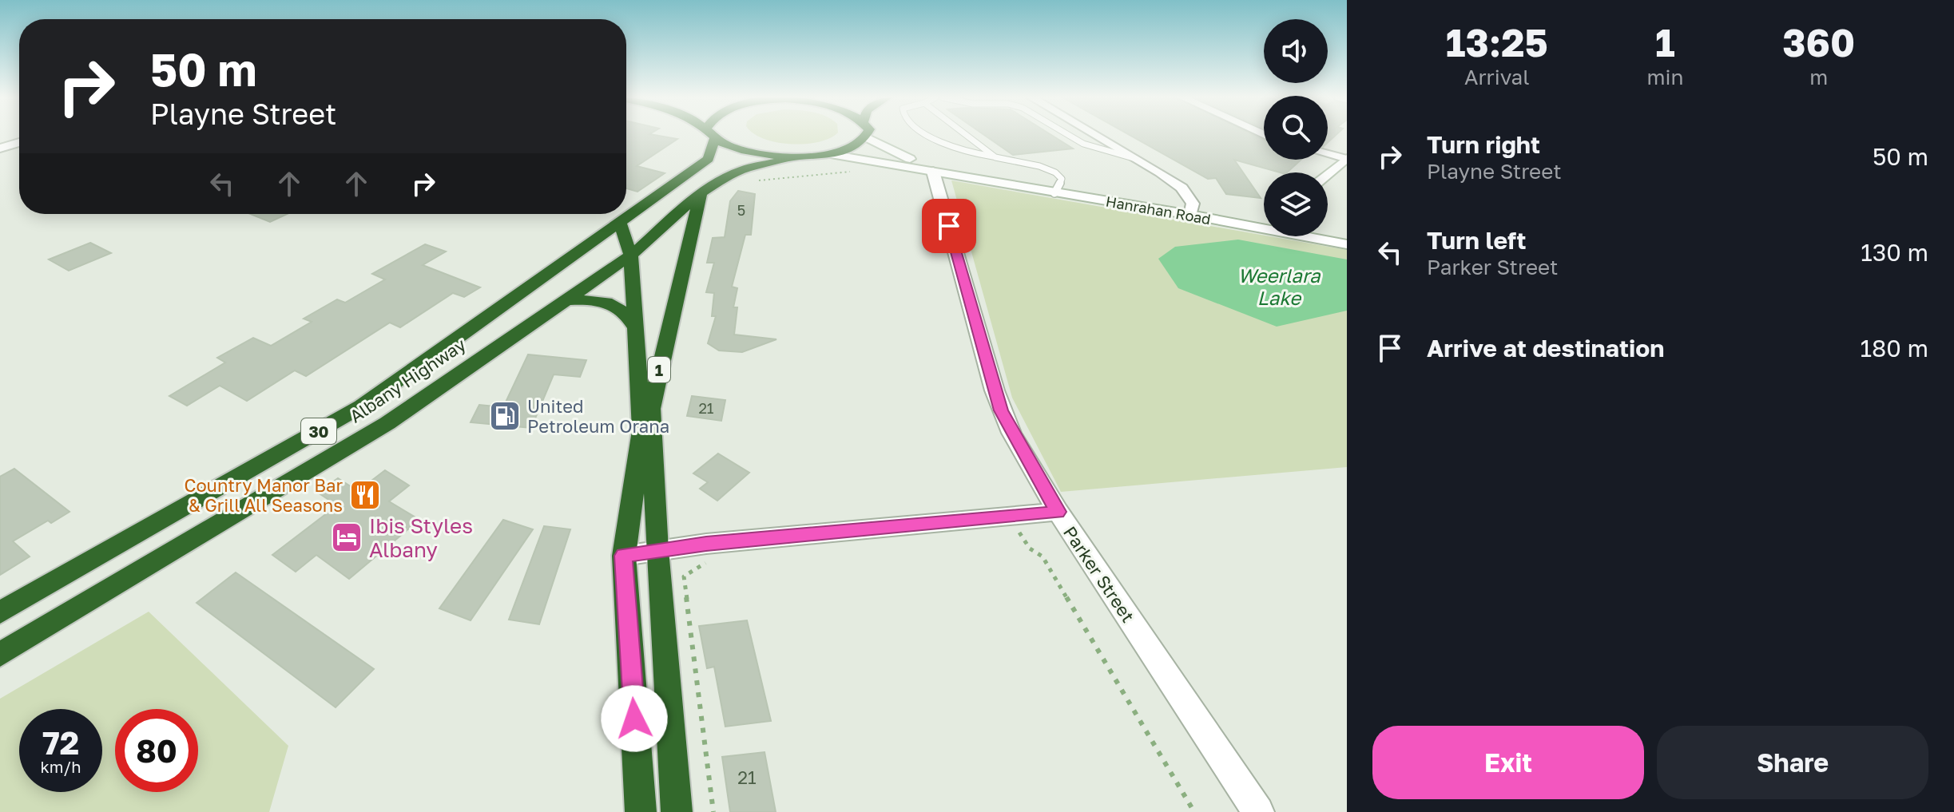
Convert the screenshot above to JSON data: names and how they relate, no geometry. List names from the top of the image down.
{
  "streets": {
    "highway": ["1", "Albany Highway", "30"],
    "street": ["Hanrahan Road", "Parker Street"]
  },
  "crossings": [
    ["Hanrahan Road", "Parker Street"],
    ["1", "Albany Highway"]
  ],
  "water": ["Weerlara Lake"],
  "places": {
    "fuel station": ["United Petroleum Orana"],
    "restaurant": ["Country Manor Bar & Grill All Seasons"],
    "hotel": ["Ibis Styles Albany"]
  },
  "house_numbers": ["5", "21", "21"],
  "page": {
    "eta": [
      "13:25",
      "Arrival",
      "1",
      "min",
      "360",
      "m"
    ],
    "turn": ["50 m", "Playne Street"],
    "list": [
      {
        "name": "Turn right",
        "note": "Playne Street",
        "value": "50 m"
      },
      {
        "name": "Turn left",
        "note": "Parker Street",
        "value": "130 m"
      },
      {
        "name": "Arrive at destination",
        "value": "180 m"
      }
    ],
    "speed": "72 km/h",
    "limit": "80",
    "buttons": ["Exit", "Share"]
  }
}
